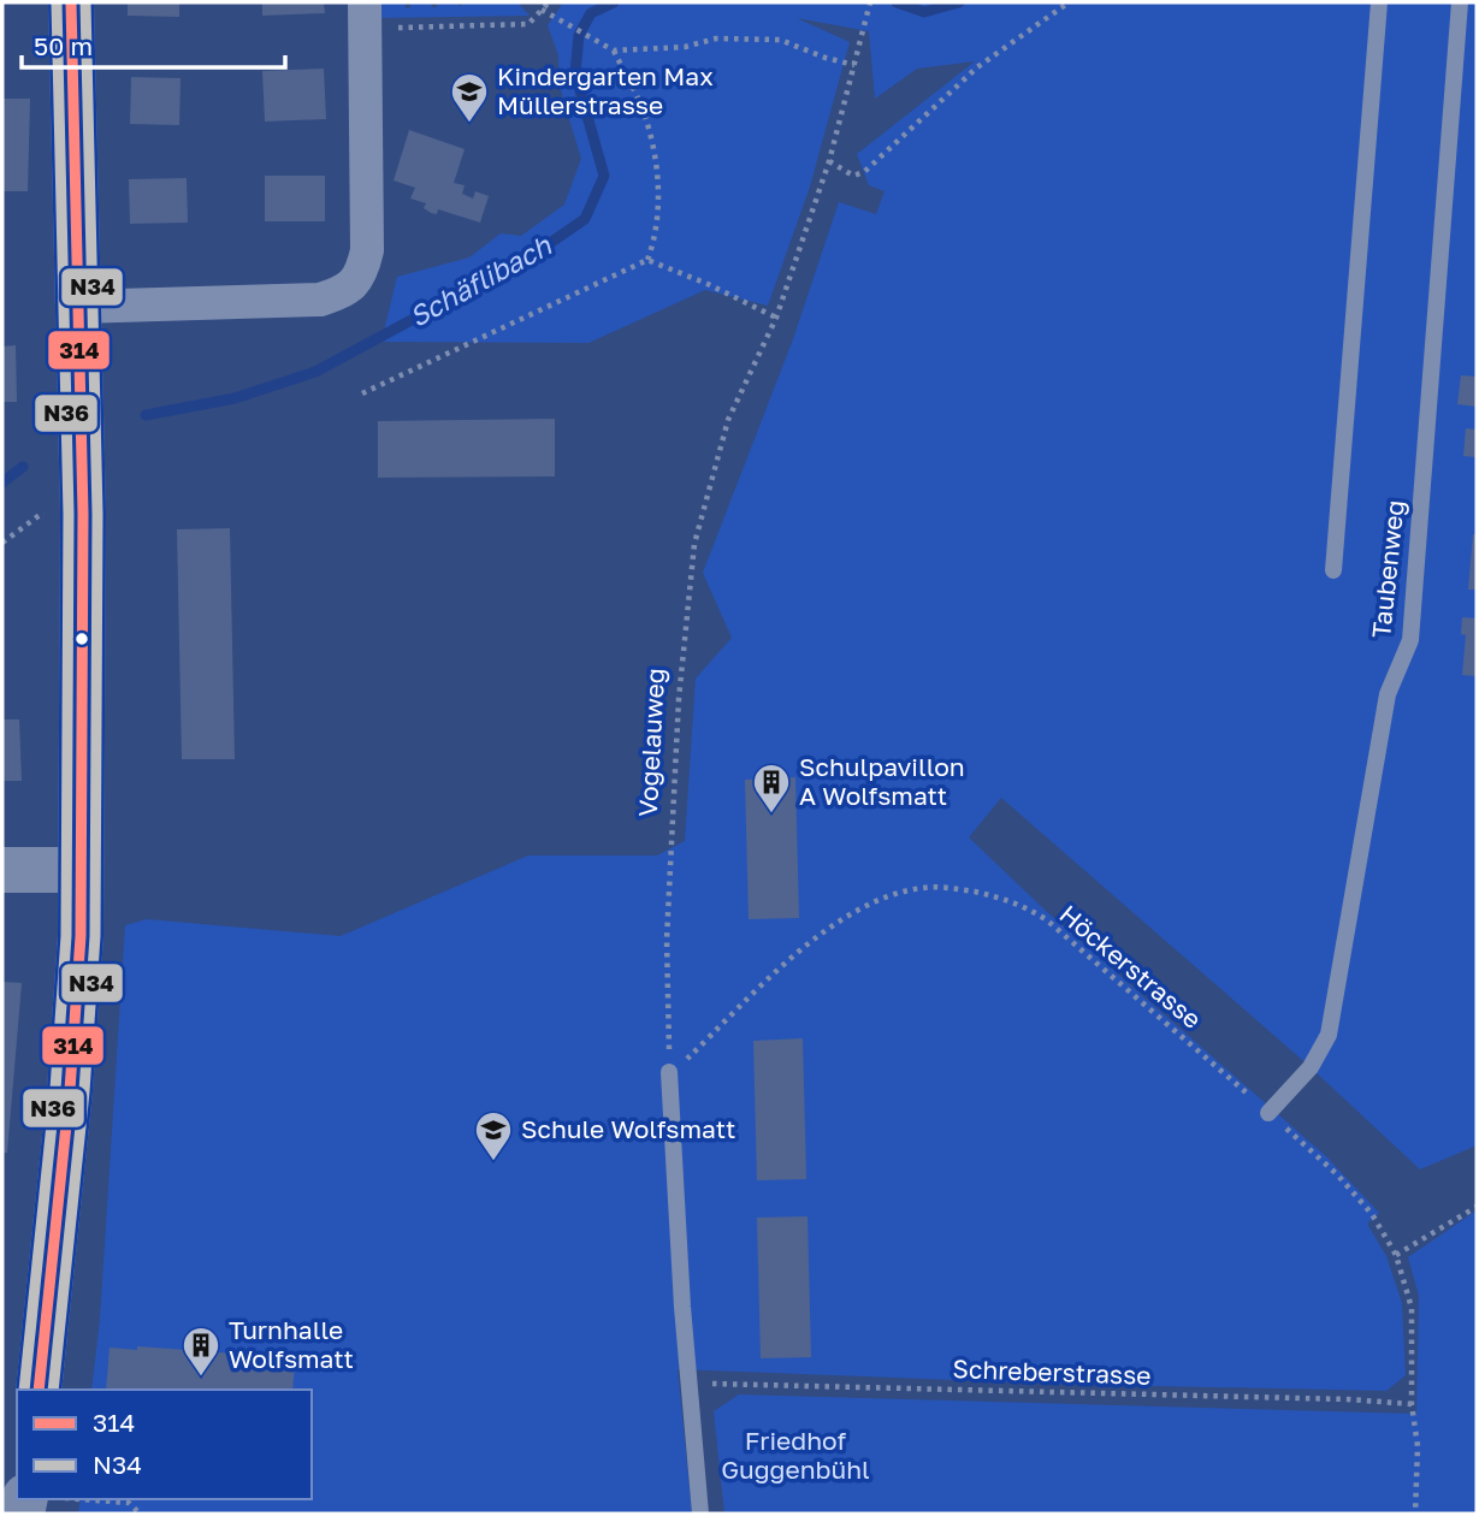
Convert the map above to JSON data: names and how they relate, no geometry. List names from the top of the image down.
{
  "streets": {
    "lane": ["Taubenweg"],
    "path": ["Vogelauweg", "Höckerstrasse", "Schreberstrasse"]
  },
  "crossings": [
    ["Taubenweg", "Höckerstrasse"],
    ["Vogelauweg", "Höckerstrasse"],
    ["Höckerstrasse", "Schreberstrasse"]
  ],
  "water": ["Schäflibach"],
  "parks": ["Friedhof Guggenbühl"],
  "places": {
    "school or university": ["Kindergarten Max Müllerstrasse", "Schule Wolfsmatt"],
    "building": ["Schulpavillon A Wolfsmatt", "Turnhalle Wolfsmatt"]
  },
  "lines": ["transit line 314", "transit line N34", "transit line N36"],
  "legend": ["314", "N34"],
  "scale_bar": "50 m"
}
